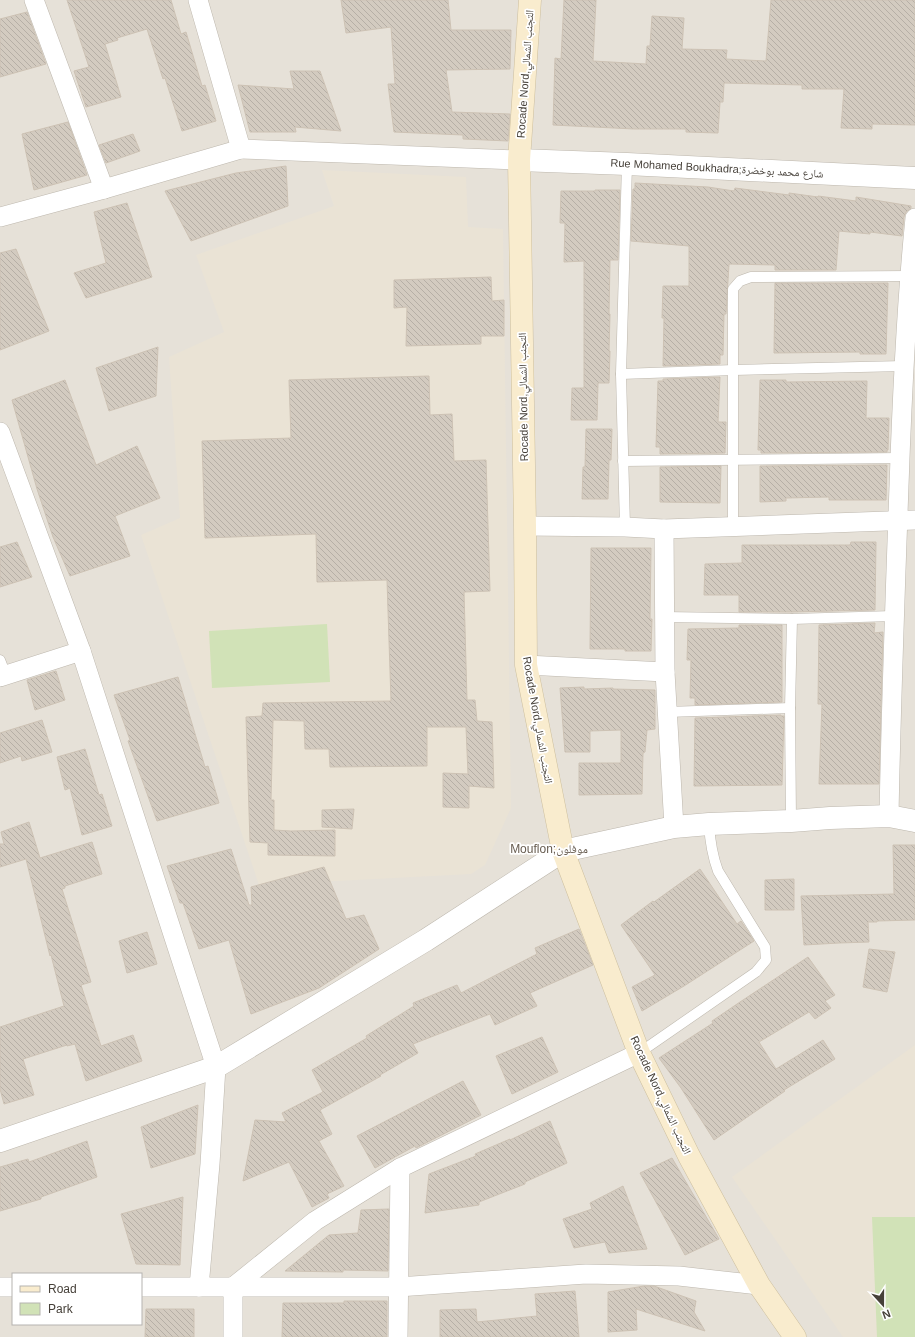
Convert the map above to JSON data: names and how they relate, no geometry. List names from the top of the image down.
{
  "streets": {
    "main road": ["Rocade Nord,التجنب الشمالي"],
    "street": ["Rue Mohamed Boukhadra;شارع محمد بوخضرة"]
  },
  "crossings": [
    ["Rocade Nord,التجنب الشمالي", "Rue Mohamed Boukhadra;شارع محمد بوخضرة"]
  ],
  "districts": ["Mouflon;موفلون"],
  "legend": ["Road", "Park"],
  "north": "bottom"
}
